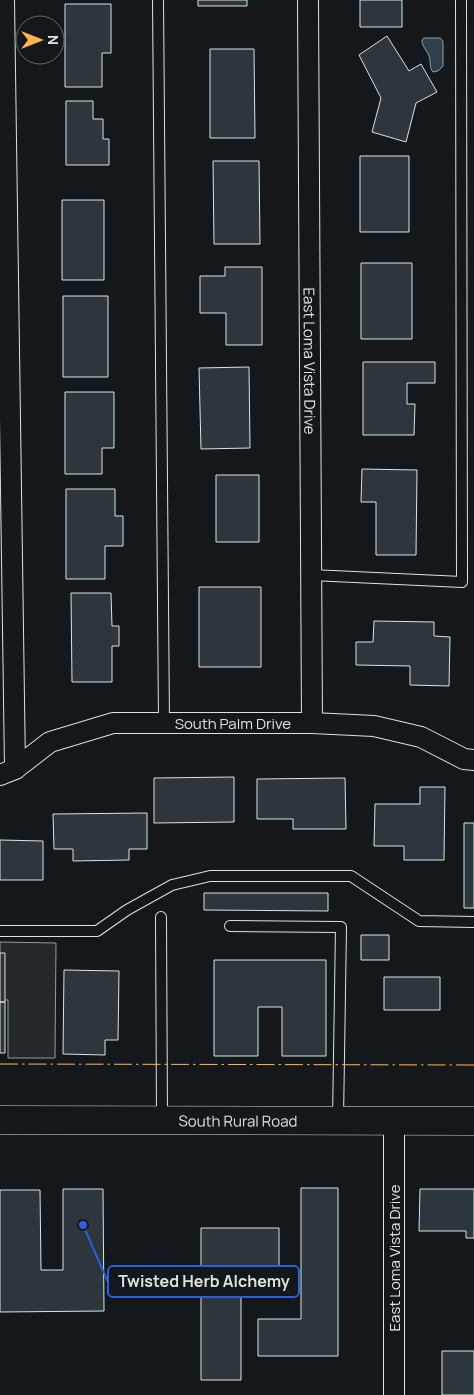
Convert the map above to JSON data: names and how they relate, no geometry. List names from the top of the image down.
{
  "streets": {
    "main road": ["South Rural Road"],
    "street": ["East Loma Vista Drive", "South Palm Drive"]
  },
  "crossings": [
    ["East Loma Vista Drive", "South Palm Drive"],
    ["East Loma Vista Drive", "South Rural Road"]
  ],
  "places": ["Twisted Herb Alchemy"],
  "north": "right"
}
